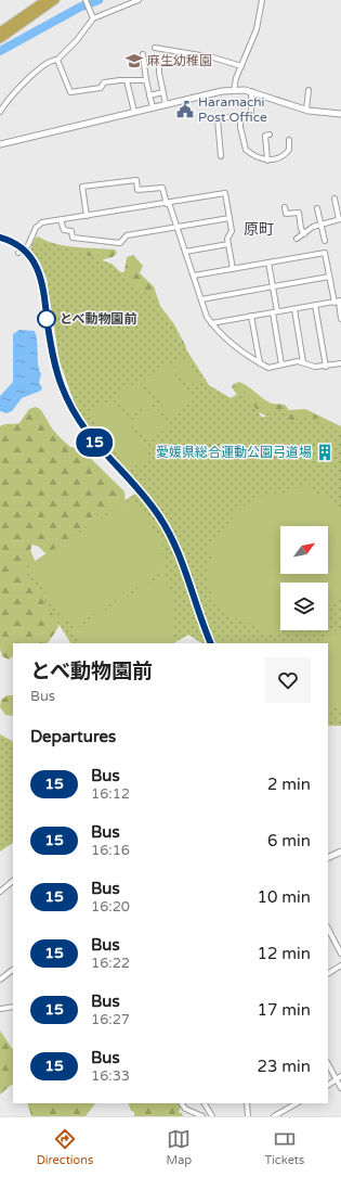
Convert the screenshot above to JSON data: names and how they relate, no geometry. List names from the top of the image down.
{
  "districts": ["原町"],
  "places": {
    "school or university": ["麻生幼稚園"],
    "public building": ["Haramachi Post Office"],
    "other": ["とべ動物園前"],
    "building": ["愛媛県総合運動公園弓道場"]
  },
  "lines": ["bus line 15"],
  "north": "top right",
  "page": {
    "on_map": "15",
    "heading": [
      ["とべ動物園前", "Bus"],
      "Departures"
    ],
    "list": [
      {
        "mark": "15",
        "name": "Bus",
        "note": "16:12",
        "value": "2 min"
      },
      {
        "mark": "15",
        "name": "Bus",
        "note": "16:16",
        "value": "6 min"
      },
      {
        "mark": "15",
        "name": "Bus",
        "note": "16:20",
        "value": "10 min"
      },
      {
        "mark": "15",
        "name": "Bus",
        "note": "16:22",
        "value": "12 min"
      },
      {
        "mark": "15",
        "name": "Bus",
        "note": "16:27",
        "value": "17 min"
      },
      {
        "mark": "15",
        "name": "Bus",
        "note": "16:33",
        "value": "23 min"
      }
    ],
    "tabs": ["Directions", "Map", "Tickets"]
  }
}
